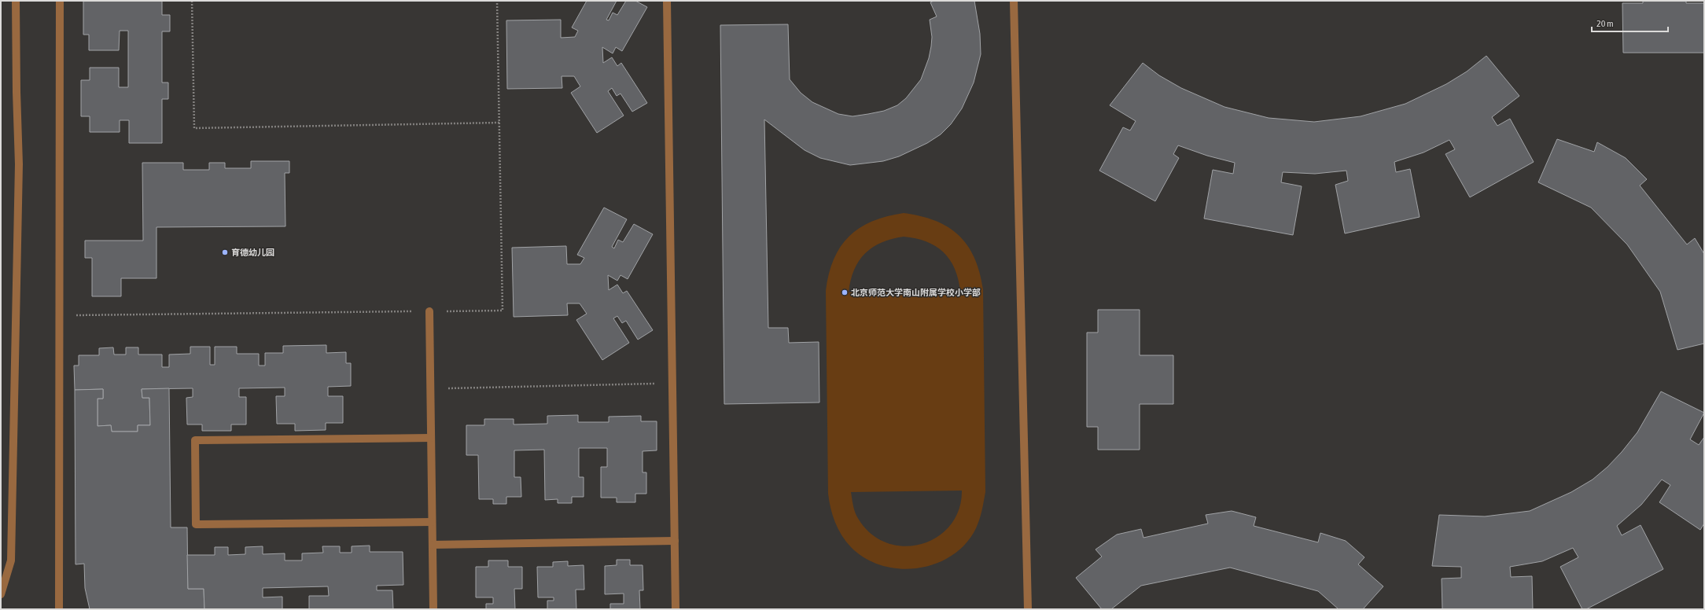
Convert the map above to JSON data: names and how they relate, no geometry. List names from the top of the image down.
{
  "places": ["育德幼儿园", "北京师范大学南山附属学校小学部"],
  "scale_bar": "20 m"
}
